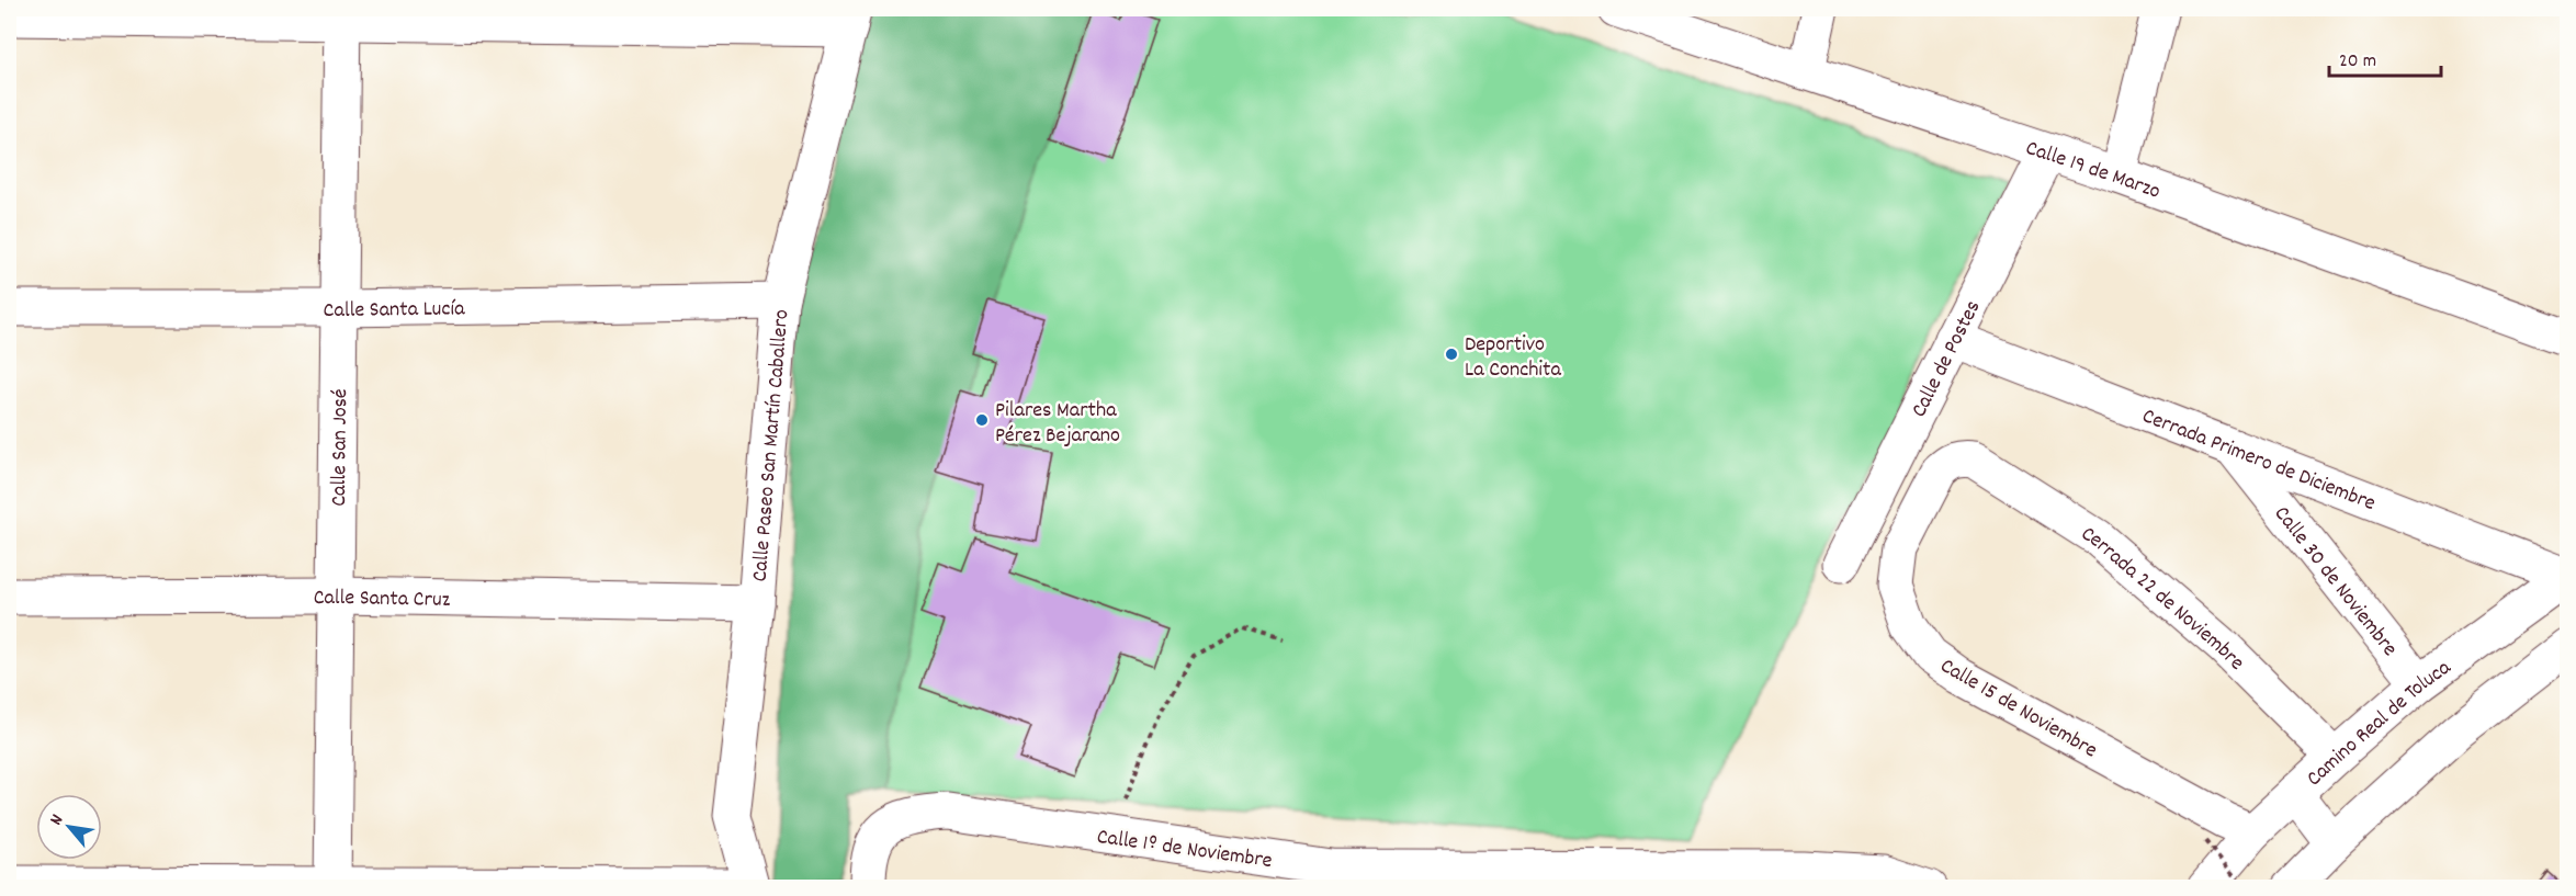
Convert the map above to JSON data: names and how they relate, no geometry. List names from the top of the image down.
{
  "streets": {
    "street": [
      "Calle 19 de Marzo",
      "Calle Santa Lucía",
      "Calle de Postes",
      "Calle Paseo San Martín Caballero",
      "Calle San José",
      "Cerrada Primero de Diciembre",
      "Calle 30 de Noviembre",
      "Calle Santa Cruz",
      "Cerrada 22 de Noviembre",
      "Calle 15 de Noviembre",
      "Camino Real de Toluca",
      "Calle 1º de Noviembre"
    ]
  },
  "crossings": [
    ["Calle 19 de Marzo", "Calle de Postes"],
    ["Calle Santa Lucía", "Calle Paseo San Martín Caballero"],
    ["Calle Santa Lucía", "Calle San José"],
    ["Calle de Postes", "Cerrada Primero de Diciembre"],
    ["Calle Paseo San Martín Caballero", "Calle Santa Cruz"],
    ["Calle San José", "Calle Santa Cruz"],
    ["Cerrada Primero de Diciembre", "Calle 30 de Noviembre"],
    ["Cerrada Primero de Diciembre", "Camino Real de Toluca"],
    ["Calle 30 de Noviembre", "Camino Real de Toluca"],
    ["Cerrada 22 de Noviembre", "Calle 15 de Noviembre"],
    ["Cerrada 22 de Noviembre", "Camino Real de Toluca"],
    ["Calle 15 de Noviembre", "Camino Real de Toluca"]
  ],
  "places": ["Deportivo La Conchita", "Pilares Martha Pérez Bejarano"],
  "scale_bar": "20 m",
  "north": "top left"
}
